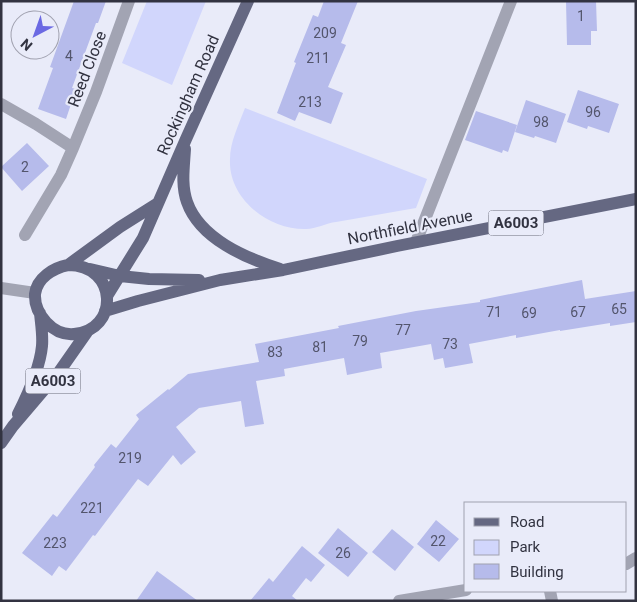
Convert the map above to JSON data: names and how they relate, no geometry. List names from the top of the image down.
{
  "streets": {
    "main road": ["Rockingham Road", "A6003", "Northfield Avenue"],
    "street": ["Reed Close"]
  },
  "crossings": [
    ["Rockingham Road", "A6003"],
    ["Rockingham Road", "Northfield Avenue"],
    ["A6003", "Northfield Avenue"]
  ],
  "house_numbers": [
    "1",
    "209",
    "4",
    "211",
    "213",
    "96",
    "98",
    "2",
    "65",
    "71",
    "67",
    "69",
    "77",
    "79",
    "73",
    "81",
    "83",
    "219",
    "221",
    "22",
    "223",
    "26"
  ],
  "legend": ["Road", "Park", "Building"],
  "north": "bottom left"
}
